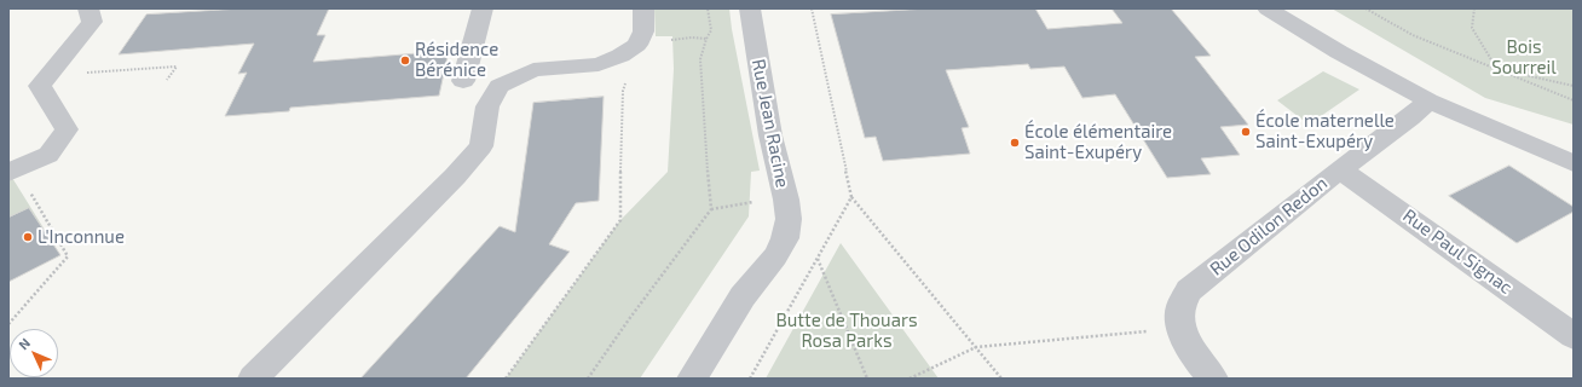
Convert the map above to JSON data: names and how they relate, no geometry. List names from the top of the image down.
{
  "streets": {
    "street": ["Rue Jean Racine", "Rue Odilon Redon", "Rue Paul Signac"]
  },
  "crossings": [
    ["Rue Odilon Redon", "Rue Paul Signac"]
  ],
  "parks": ["Bois Sourreil", "Butte de Thouars Rosa Parks"],
  "places": [
    "Résidence Bérénice",
    "École maternelle Saint-Exupéry",
    "École élémentaire Saint-Exupéry",
    "L'Inconnue"
  ],
  "north": "top left"
}
